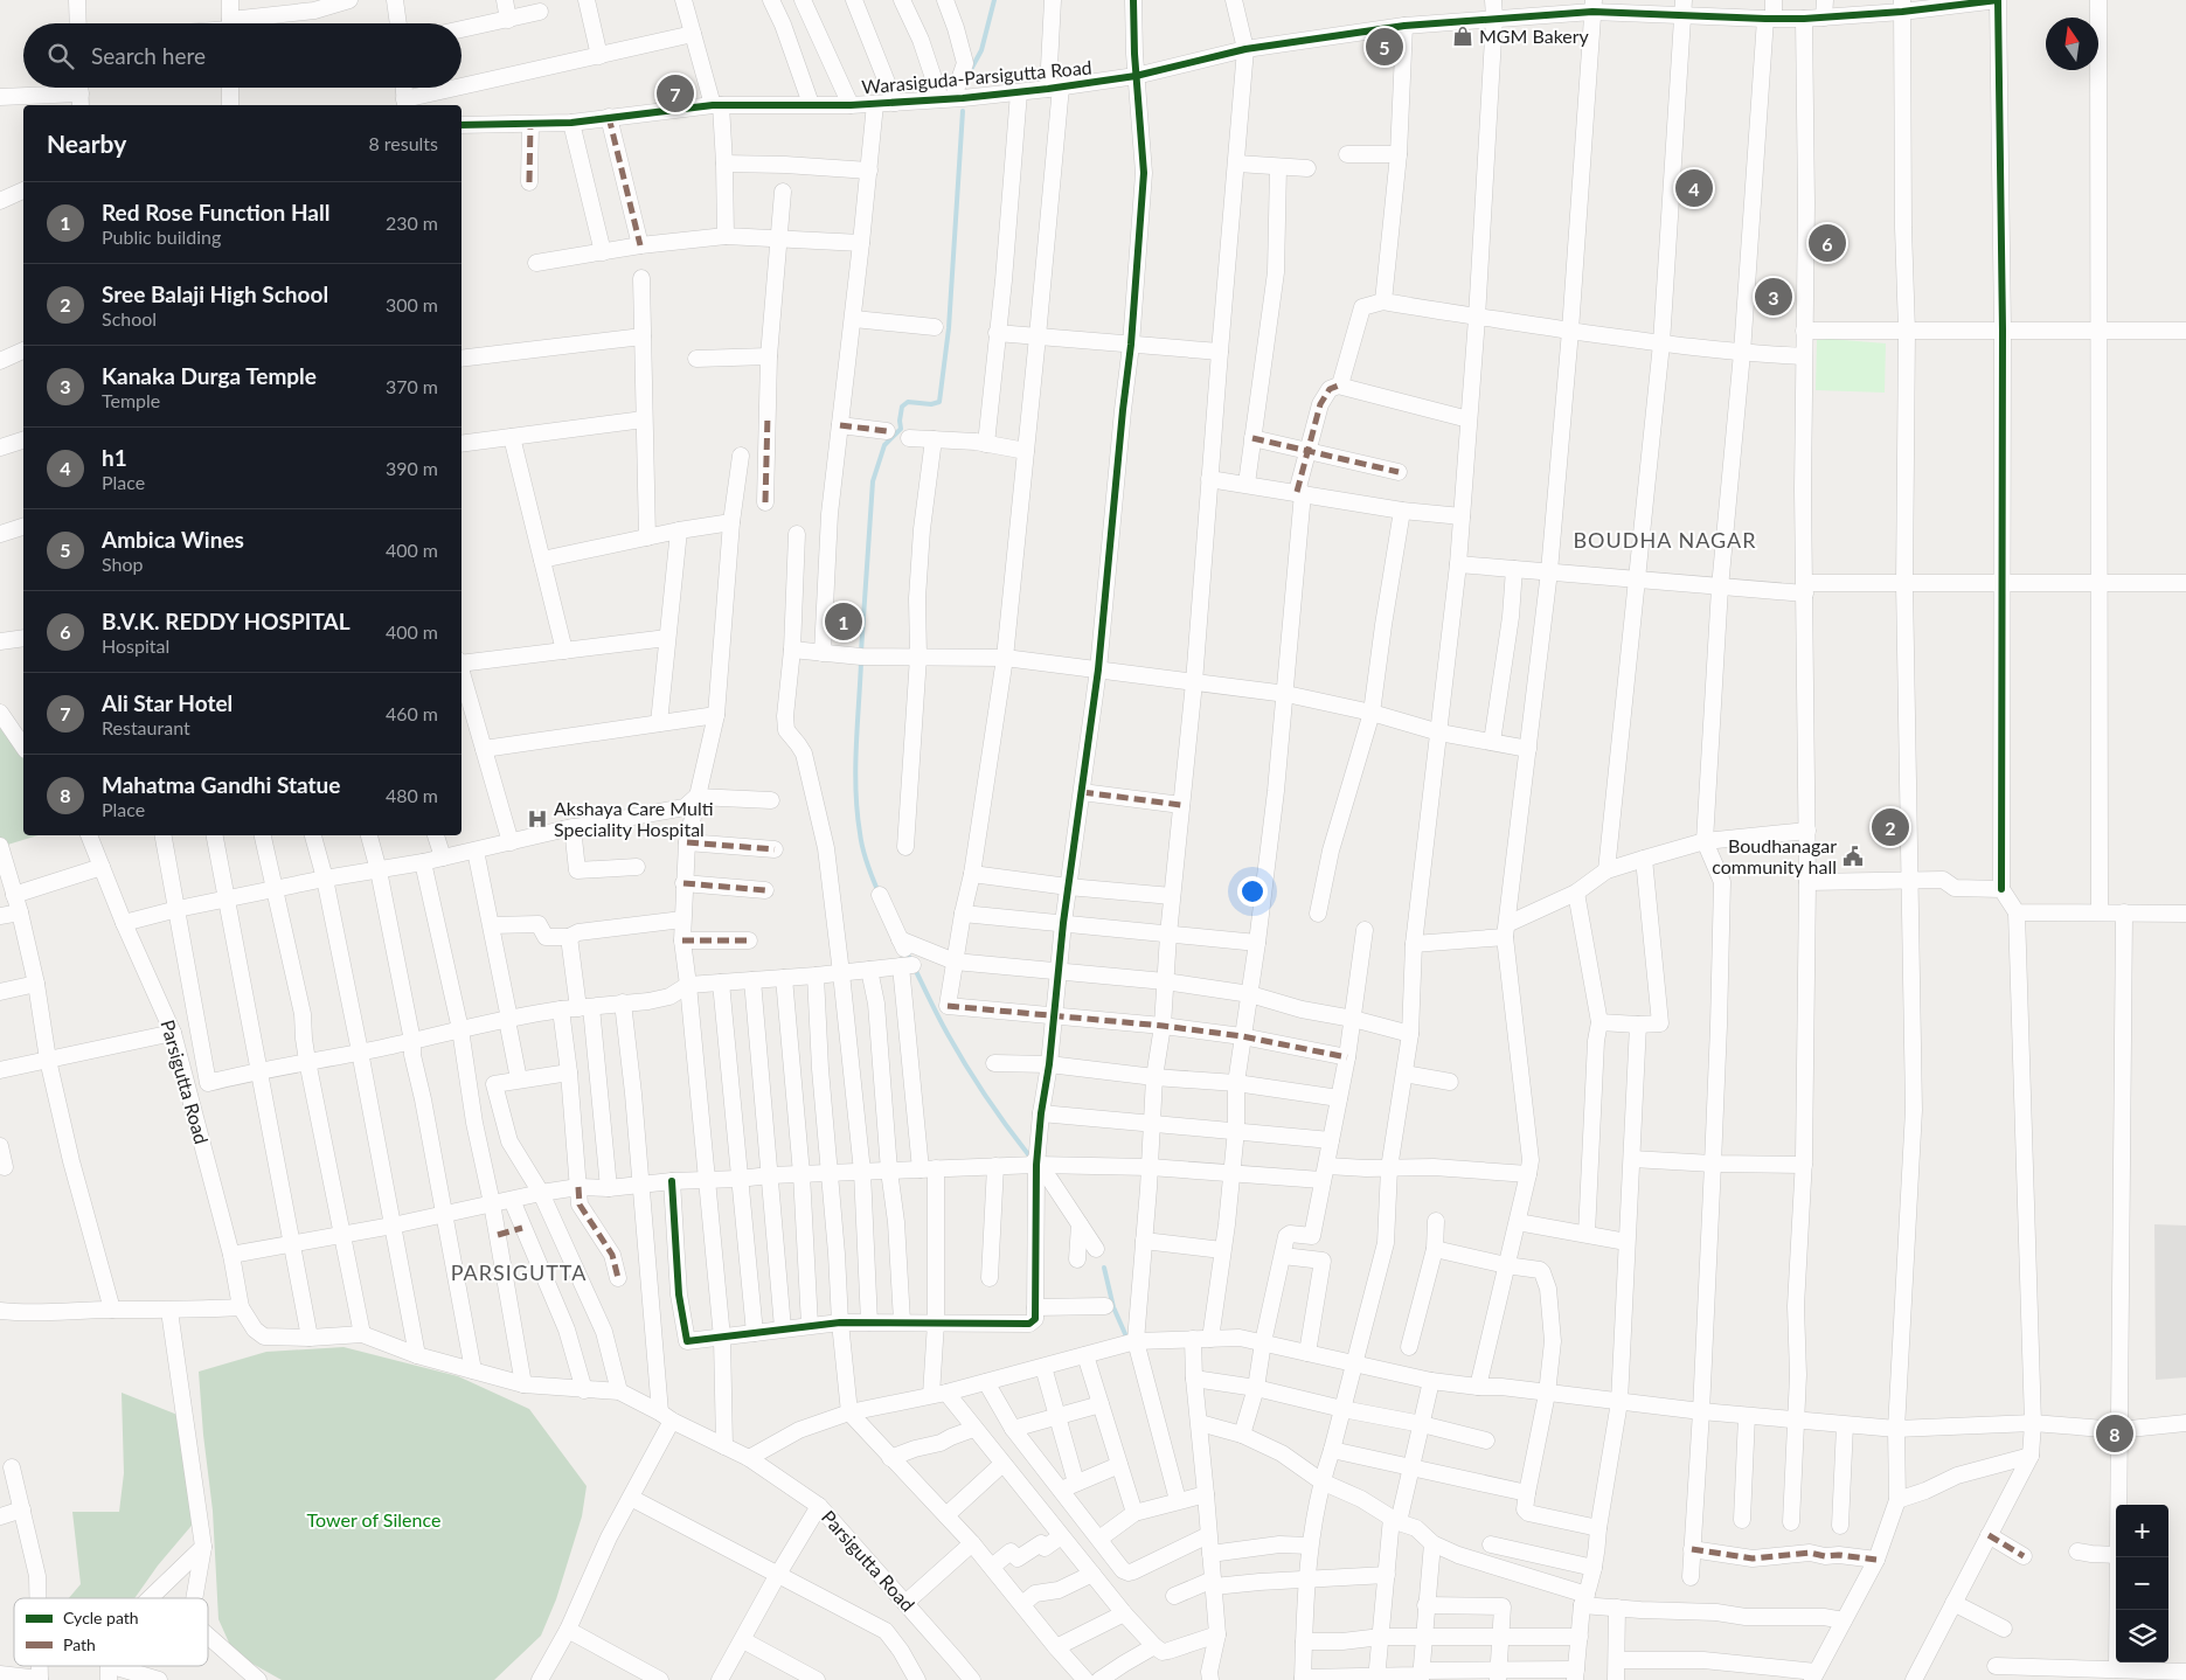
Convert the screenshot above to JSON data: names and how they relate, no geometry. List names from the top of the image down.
{
  "streets": {
    "street": ["Warasiguda-Parsigutta Road", "Parsigutta Road"]
  },
  "districts": ["BOUDHA NAGAR", "PARSIGUTTA"],
  "parks": ["Tower of Silence"],
  "places": {
    "shop": ["MGM Bakery"],
    "hospital": ["Akshaya Care Multi Speciality Hospital"],
    "public building": ["Boudhanagar community hall"]
  },
  "legend": ["Cycle path", "Path"],
  "north": "top",
  "page": {
    "search": "Search here",
    "pins": [
      "5",
      "7",
      "4",
      "6",
      "3",
      "1",
      "2",
      "8"
    ],
    "heading": ["Nearby", "8 results"],
    "list": [
      {
        "mark": "1",
        "name": "Red Rose Function Hall",
        "note": "Public building",
        "value": "230 m"
      },
      {
        "mark": "2",
        "name": "Sree Balaji High School",
        "note": "School",
        "value": "300 m"
      },
      {
        "mark": "3",
        "name": "Kanaka Durga Temple",
        "note": "Temple",
        "value": "370 m"
      },
      {
        "mark": "4",
        "name": "h1",
        "note": "Place",
        "value": "390 m"
      },
      {
        "mark": "5",
        "name": "Ambica Wines",
        "note": "Shop",
        "value": "400 m"
      },
      {
        "mark": "6",
        "name": "B.V.K. REDDY HOSPITAL",
        "note": "Hospital",
        "value": "400 m"
      },
      {
        "mark": "7",
        "name": "Ali Star Hotel",
        "note": "Restaurant",
        "value": "460 m"
      },
      {
        "mark": "8",
        "name": "Mahatma Gandhi Statue",
        "note": "Place",
        "value": "480 m"
      }
    ],
    "map_buttons": ["+", "−"]
  }
}
